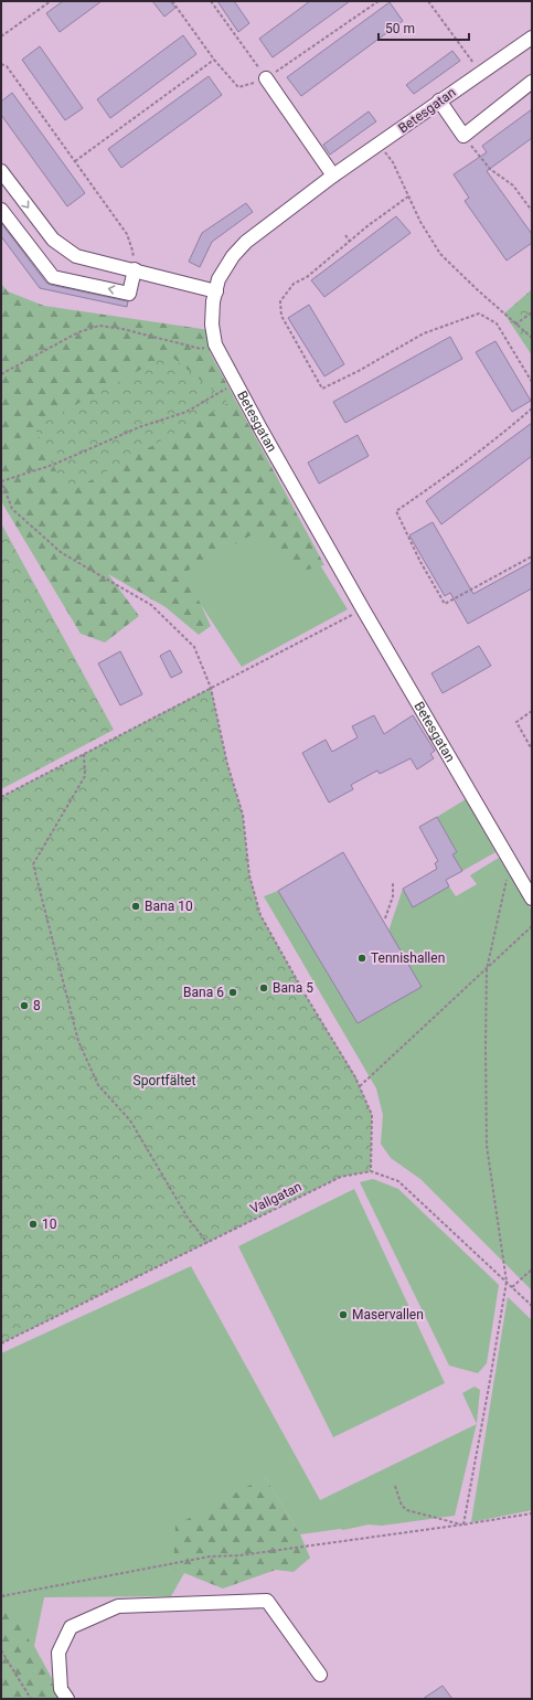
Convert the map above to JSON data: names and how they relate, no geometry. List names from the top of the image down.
{
  "streets": {
    "street": ["Betesgatan"],
    "path": ["Vallgatan"]
  },
  "parks": ["Sportfältet"],
  "places": [
    "Bana 10",
    "Tennishallen",
    "Bana 5",
    "Bana 6",
    "8",
    "10",
    "Maservallen"
  ],
  "scale_bar": "50 m"
}
